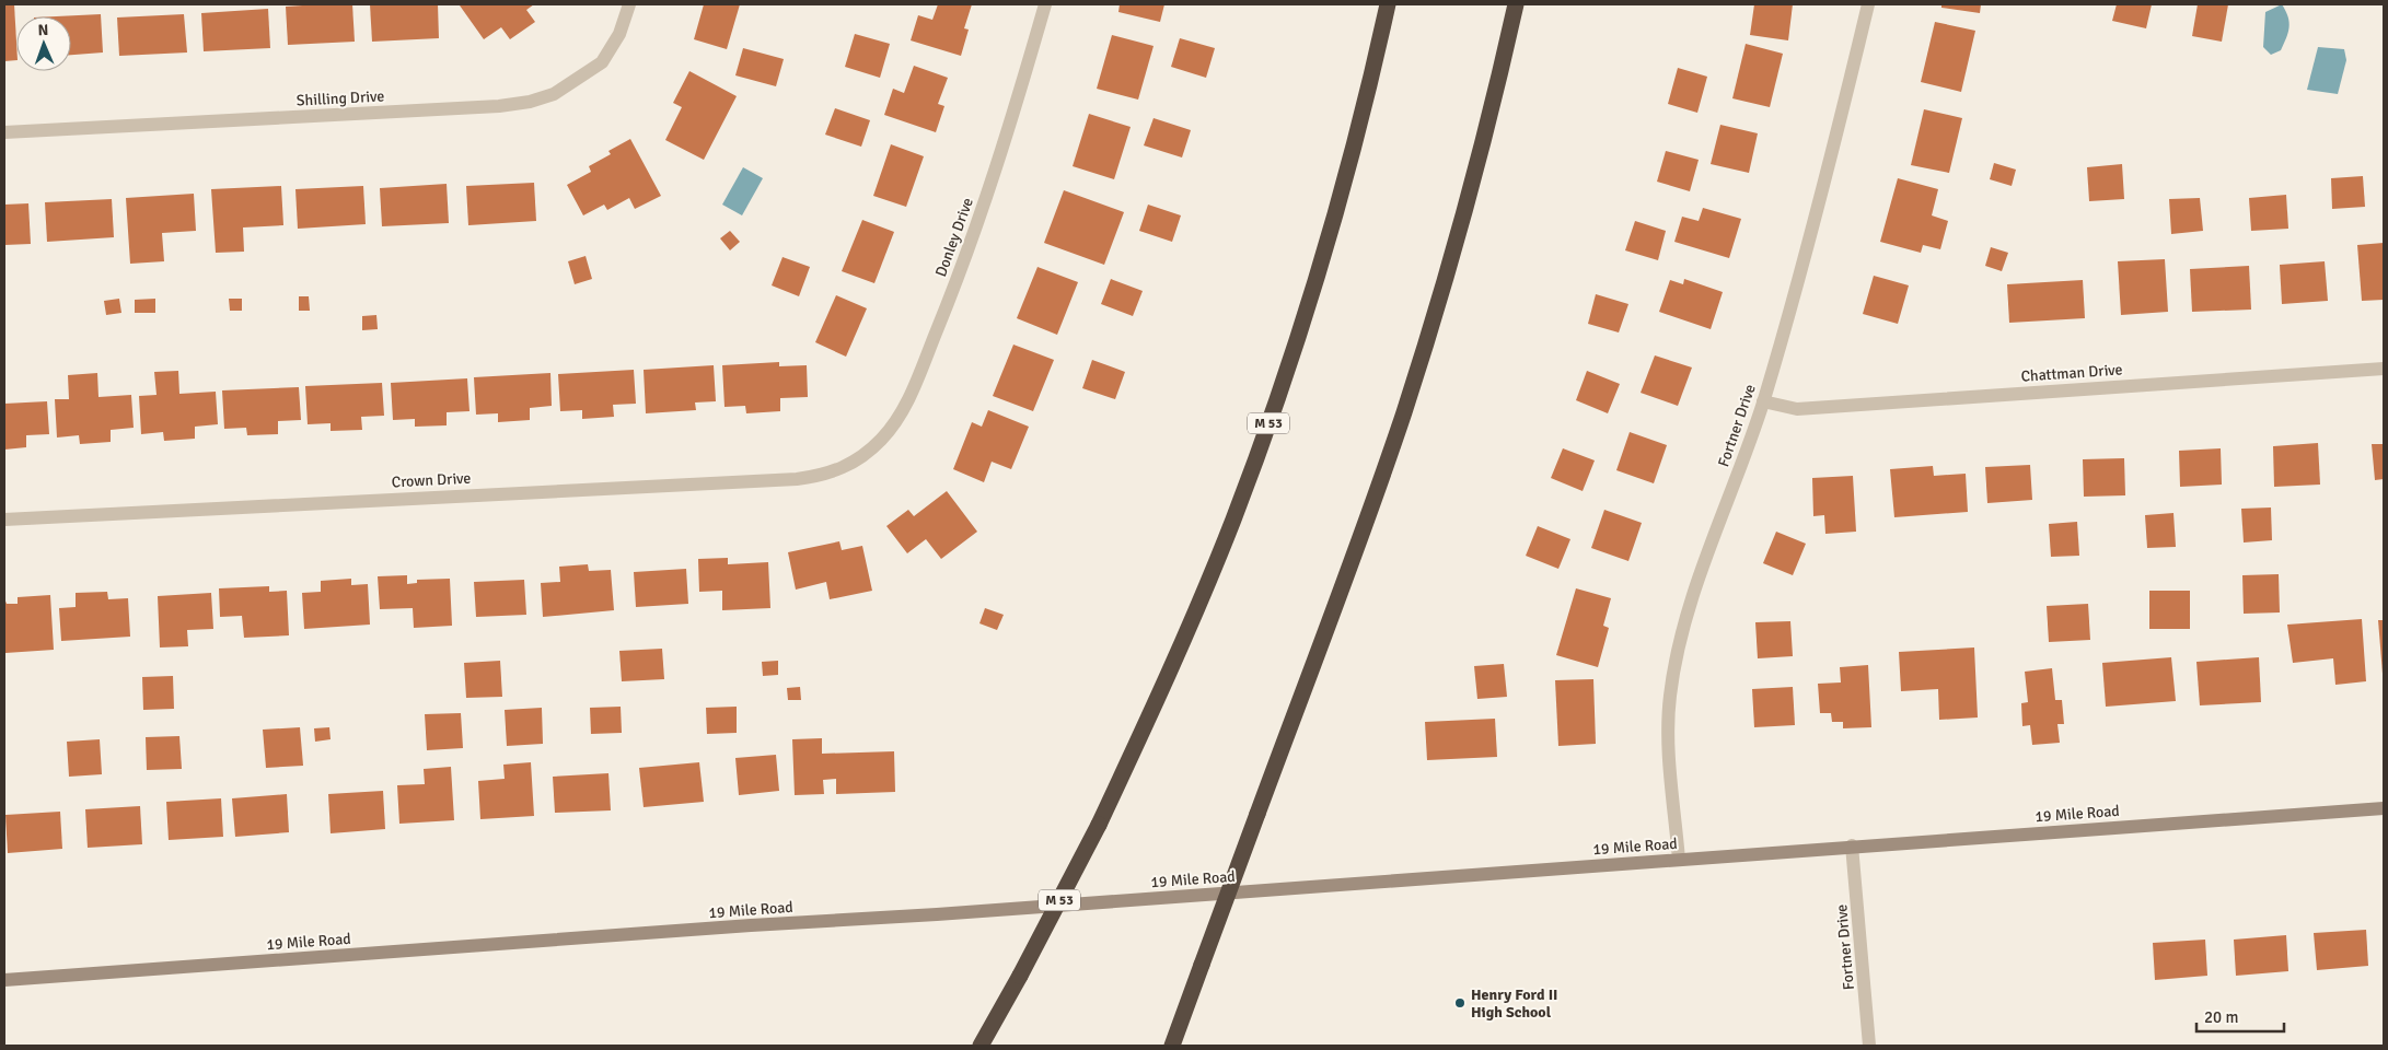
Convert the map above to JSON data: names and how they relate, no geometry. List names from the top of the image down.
{
  "streets": {
    "highway": ["M 53"],
    "street": [
      "Shilling Drive",
      "Donley Drive",
      "Chattman Drive",
      "Fortner Drive",
      "Crown Drive",
      "19 Mile Road"
    ]
  },
  "crossings": [
    ["Donley Drive", "Crown Drive"],
    ["Chattman Drive", "Fortner Drive"],
    ["Fortner Drive", "19 Mile Road"]
  ],
  "places": ["Henry Ford II High School"],
  "scale_bar": "20 m",
  "north": "top"
}
